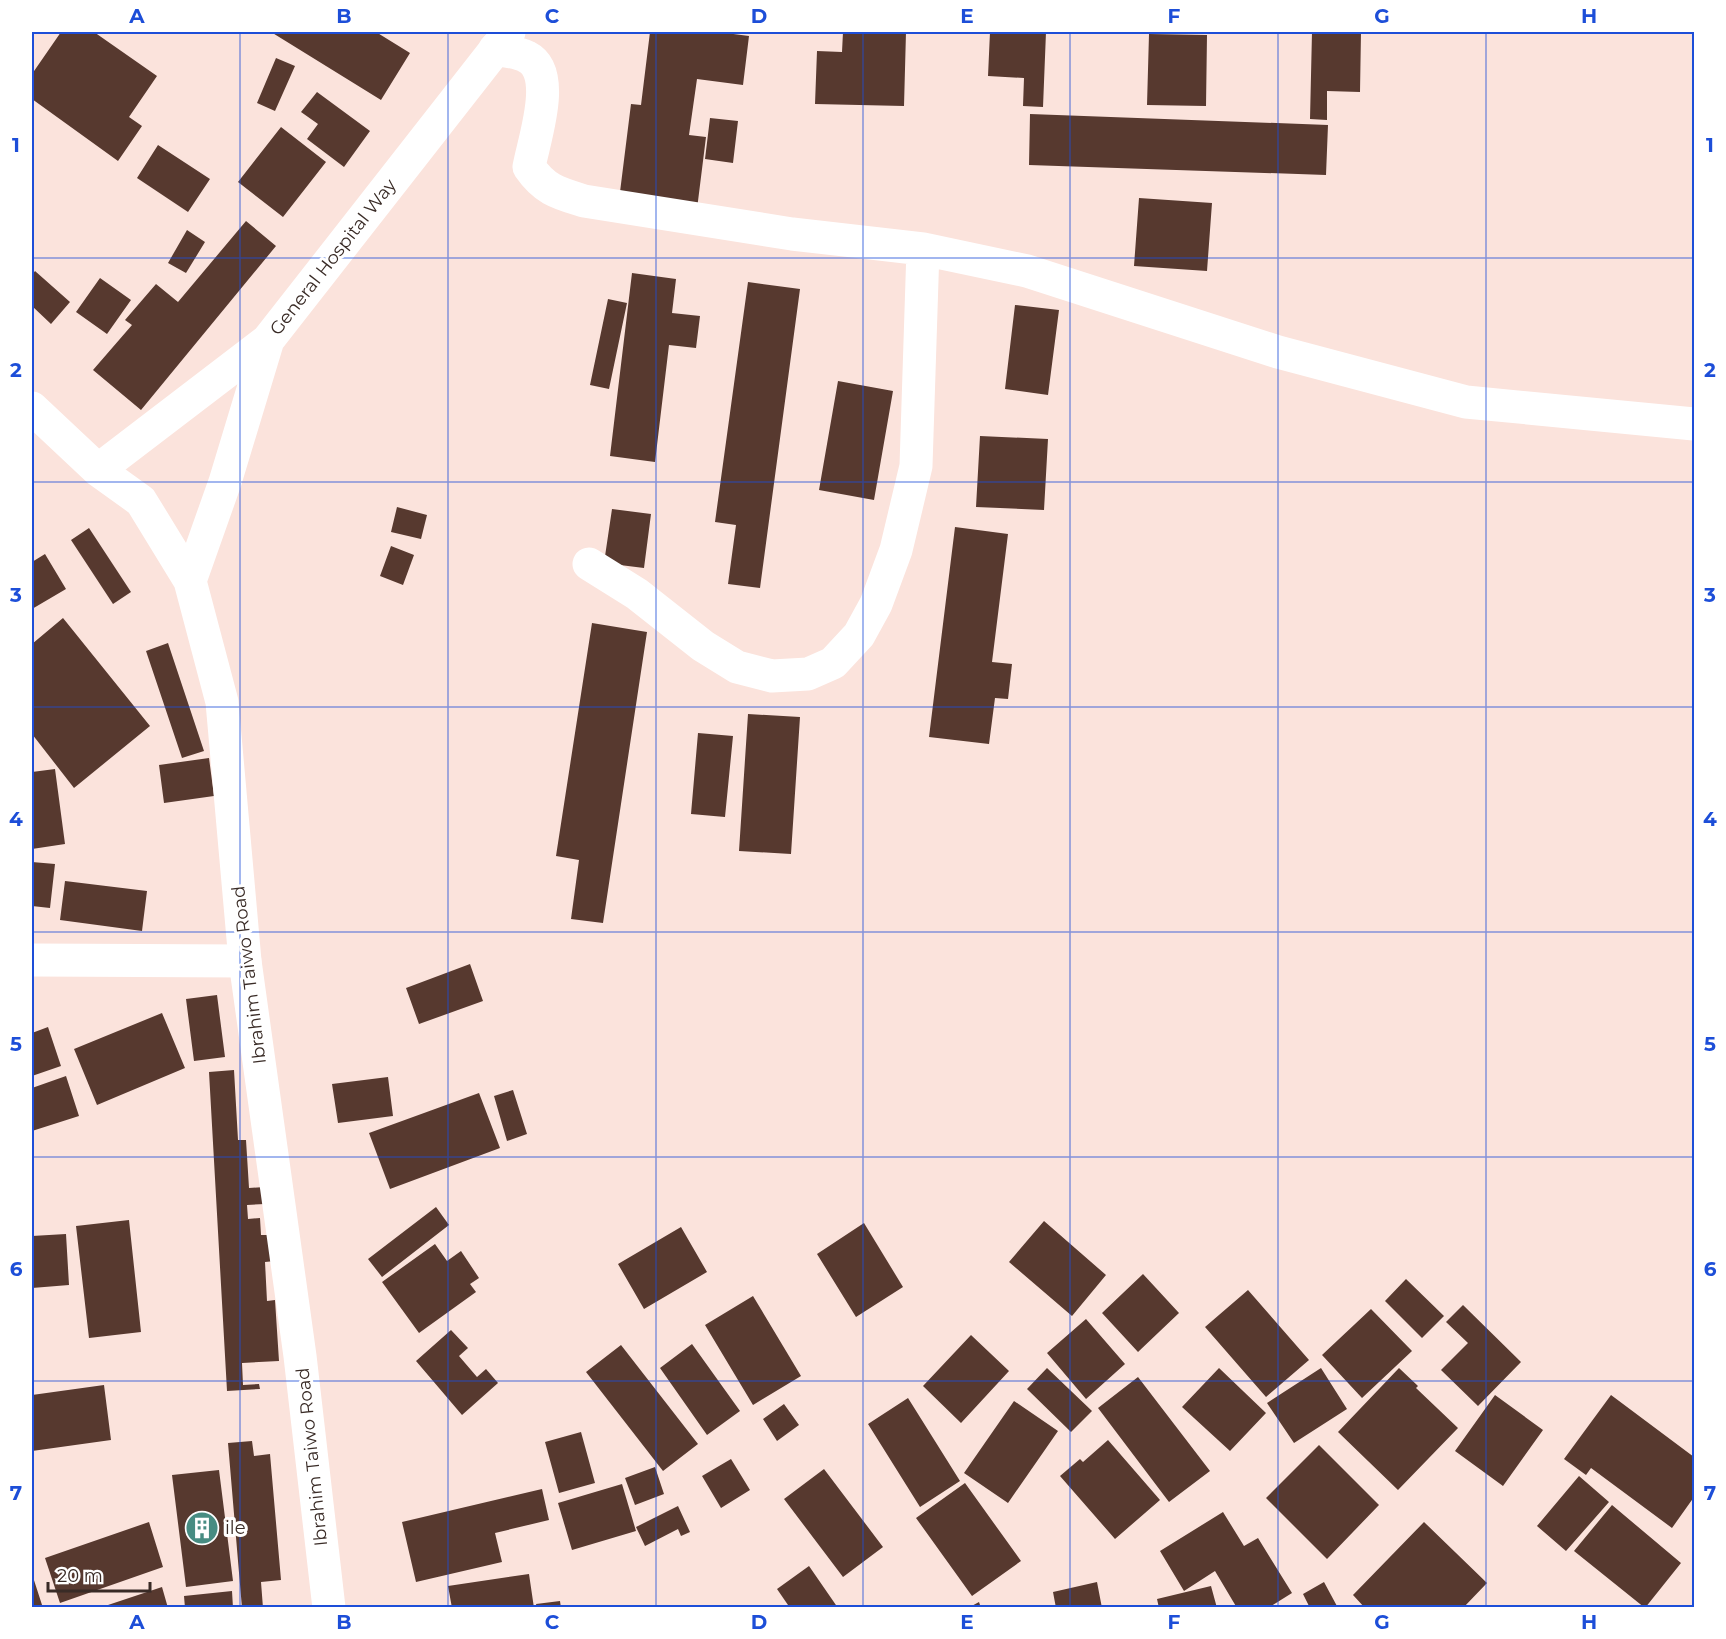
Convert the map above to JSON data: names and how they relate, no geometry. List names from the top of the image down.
{
  "streets": {
    "street": ["General Hospital Way", "Ibrahim Taiwo Road"]
  },
  "crossings": [
    ["General Hospital Way", "Ibrahim Taiwo Road"]
  ],
  "places": {
    "building": ["ile"]
  },
  "scale_bar": "20 m",
  "grid": {
    "columns": [
      "A",
      "B",
      "C",
      "D",
      "E",
      "F",
      "G",
      "H"
    ],
    "rows": [
      "1",
      "2",
      "3",
      "4",
      "5",
      "6",
      "7"
    ]
  }
}
